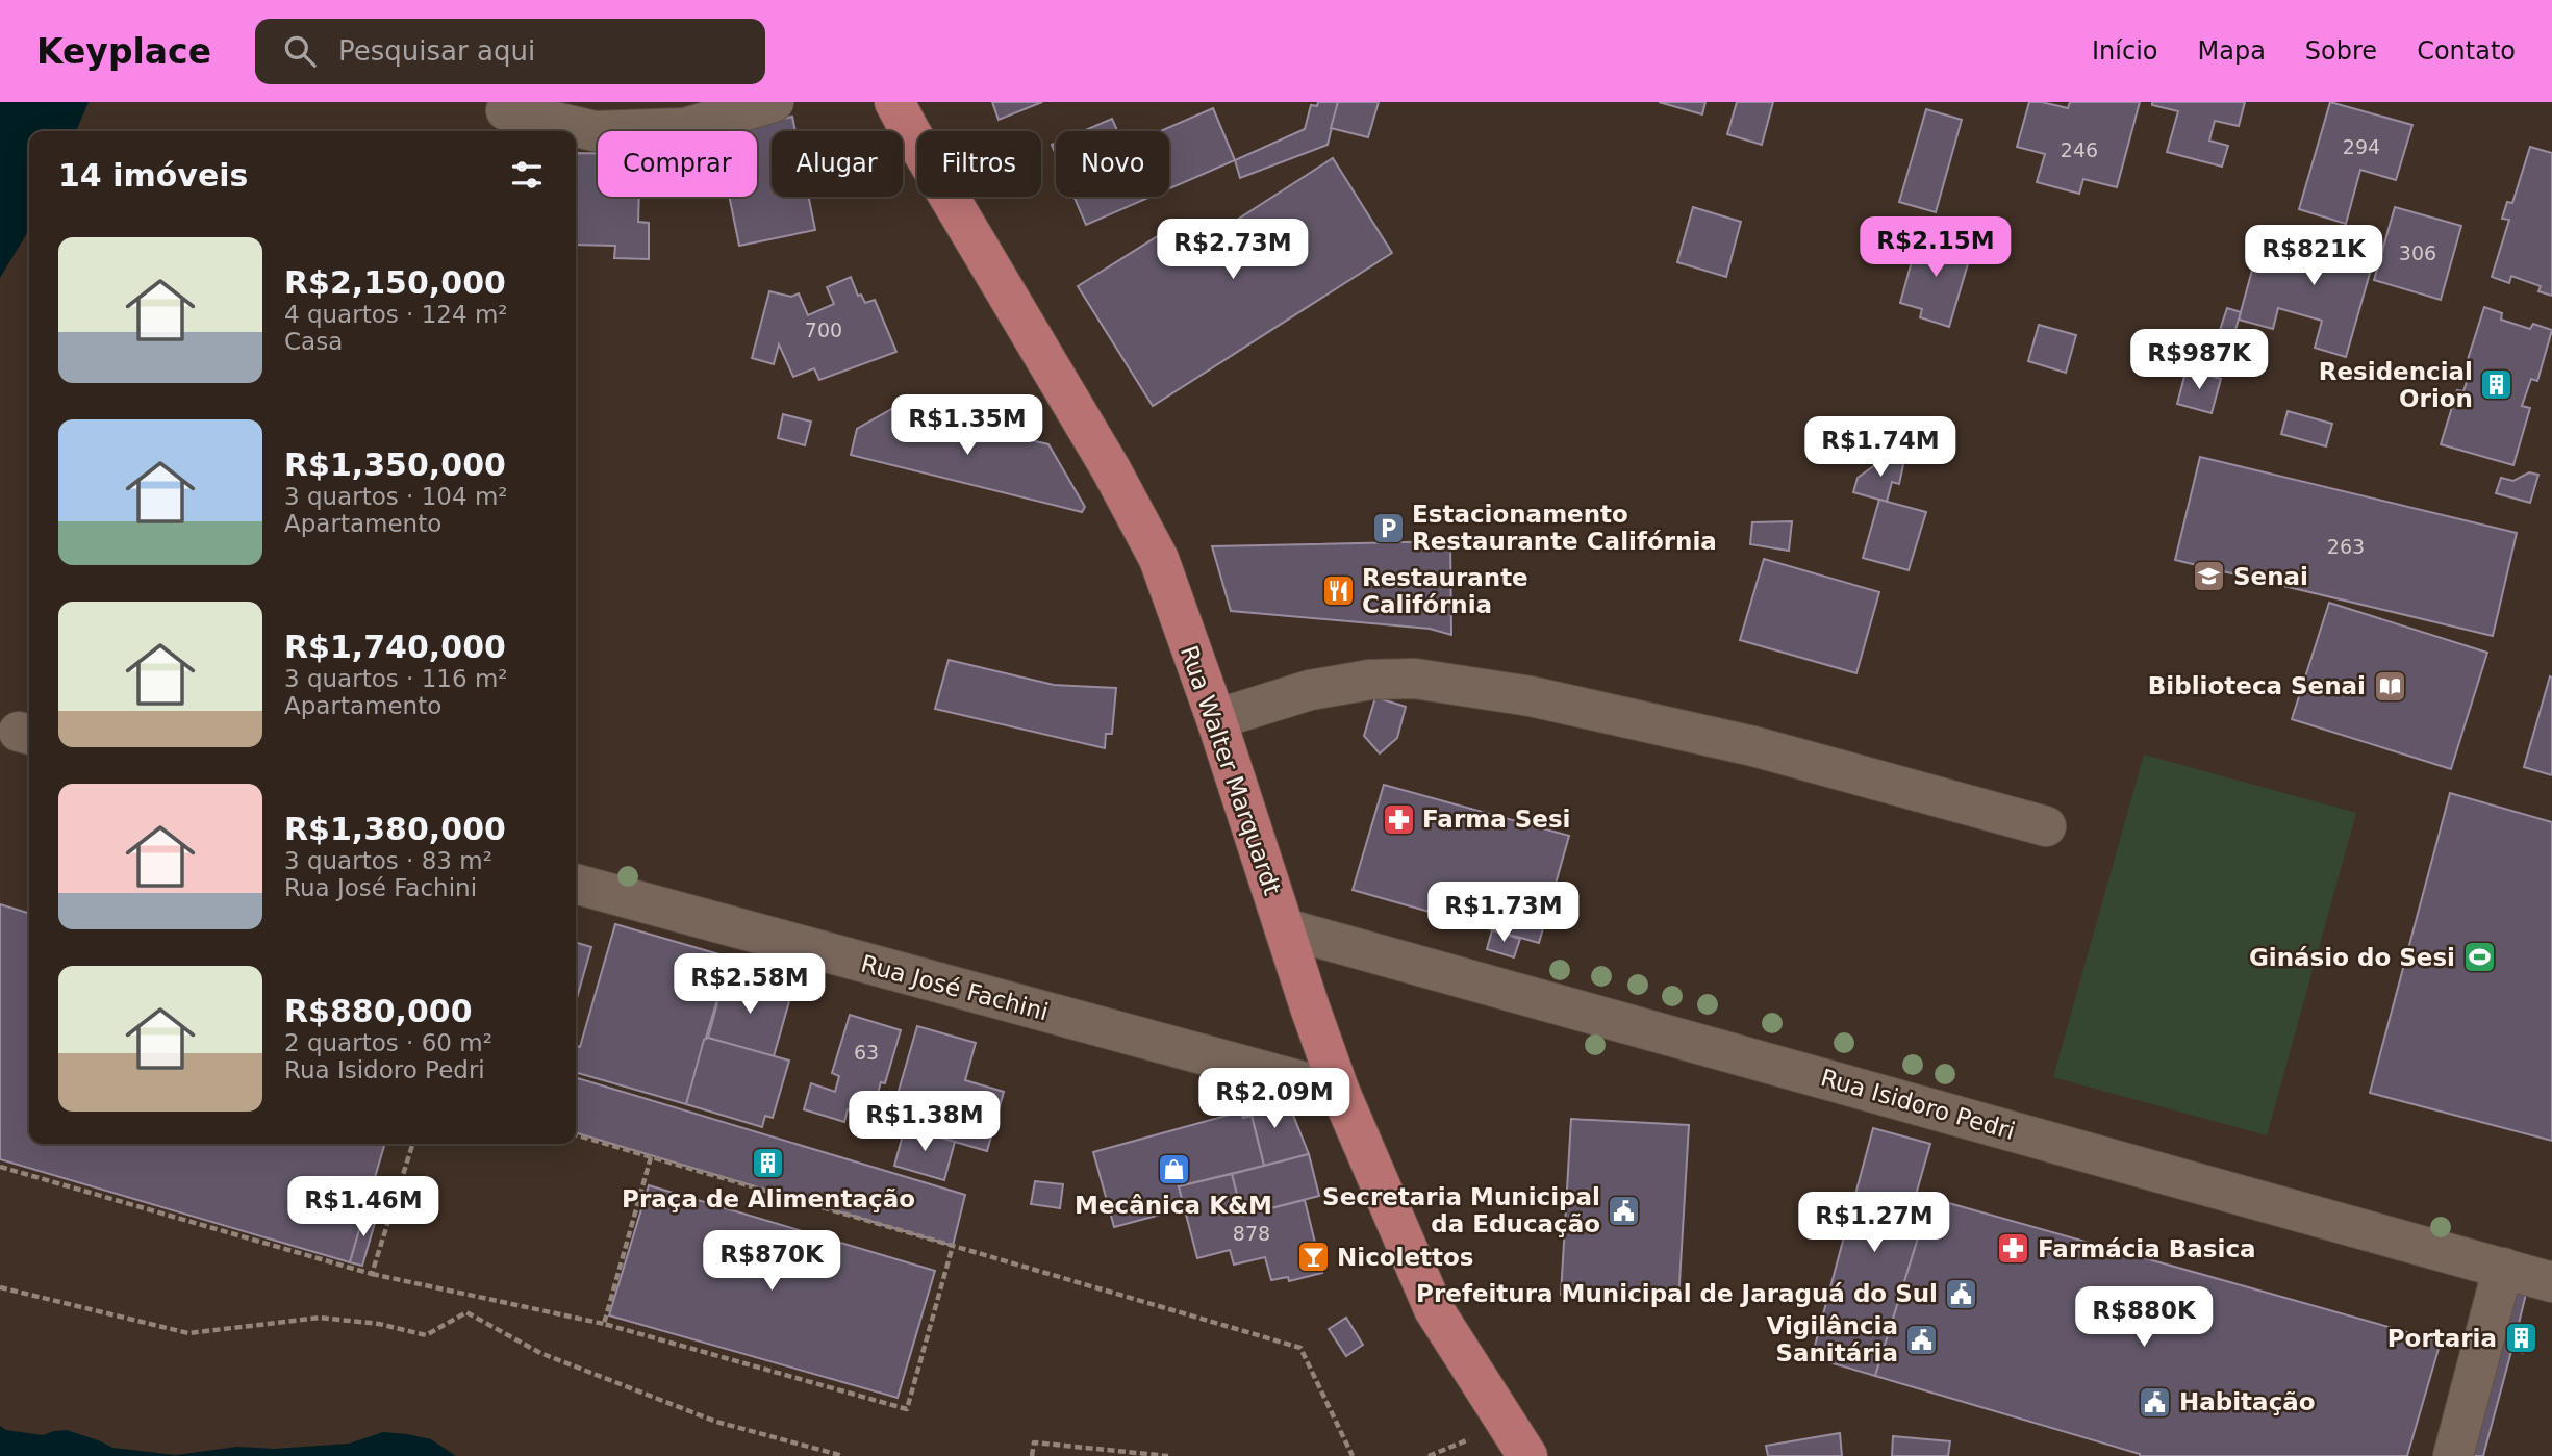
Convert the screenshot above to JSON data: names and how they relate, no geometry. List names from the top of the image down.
{
  "streets": {
    "main road": ["Rua Walter Marquardt"],
    "street": ["Rua José Fachini", "Rua Isidoro Pedri"]
  },
  "crossings": [
    ["Rua Walter Marquardt", "Rua José Fachini"],
    ["Rua Walter Marquardt", "Rua Isidoro Pedri"]
  ],
  "places": {
    "building": ["Residencial Orion", "Praça de Alimentação", "Portaria"],
    "parking": ["Estacionamento Restaurante Califórnia"],
    "school or university": ["Senai"],
    "restaurant": ["Restaurante Califórnia"],
    "library": ["Biblioteca Senai"],
    "pharmacy": ["Farma Sesi", "Farmácia Basica"],
    "sports": ["Ginásio do Sesi"],
    "shop": ["Mecânica K&M"],
    "public building": [
      "Secretaria Municipal da Educação",
      "Prefeitura Municipal de Jaraguá do Sul",
      "Vigilância Sanitária",
      "Habitação"
    ],
    "bar": ["Nicolettos"]
  },
  "house_numbers": [
    "294",
    "246",
    "306",
    "700",
    "263",
    "63",
    "878"
  ],
  "page": {
    "header": "Keyplace",
    "search": "Pesquisar aqui",
    "nav": [
      "Início",
      "Mapa",
      "Sobre",
      "Contato"
    ],
    "chip": [
      "Comprar",
      "Alugar",
      "Filtros",
      "Novo"
    ],
    "heading": "14 imóveis",
    "price": [
      "R$2.15M",
      "R$2.73M",
      "R$821K",
      "R$987K",
      "R$1.35M",
      "R$1.74M",
      "R$1.73M",
      "R$2.58M",
      "R$2.09M",
      "R$1.38M",
      "R$1.46M",
      "R$1.27M",
      "R$870K",
      "R$880K"
    ],
    "list": [
      {
        "name": "R$2,150,000",
        "note": "4 quartos · 124 m² · Casa"
      },
      {
        "name": "R$1,350,000",
        "note": "3 quartos · 104 m² · Apartamento"
      },
      {
        "name": "R$1,740,000",
        "note": "3 quartos · 116 m² · Apartamento"
      },
      {
        "name": "R$1,380,000",
        "note": "3 quartos · 83 m² · Rua José Fachini"
      },
      {
        "name": "R$880,000",
        "note": "2 quartos · 60 m² · Rua Isidoro Pedri"
      }
    ]
  }
}
